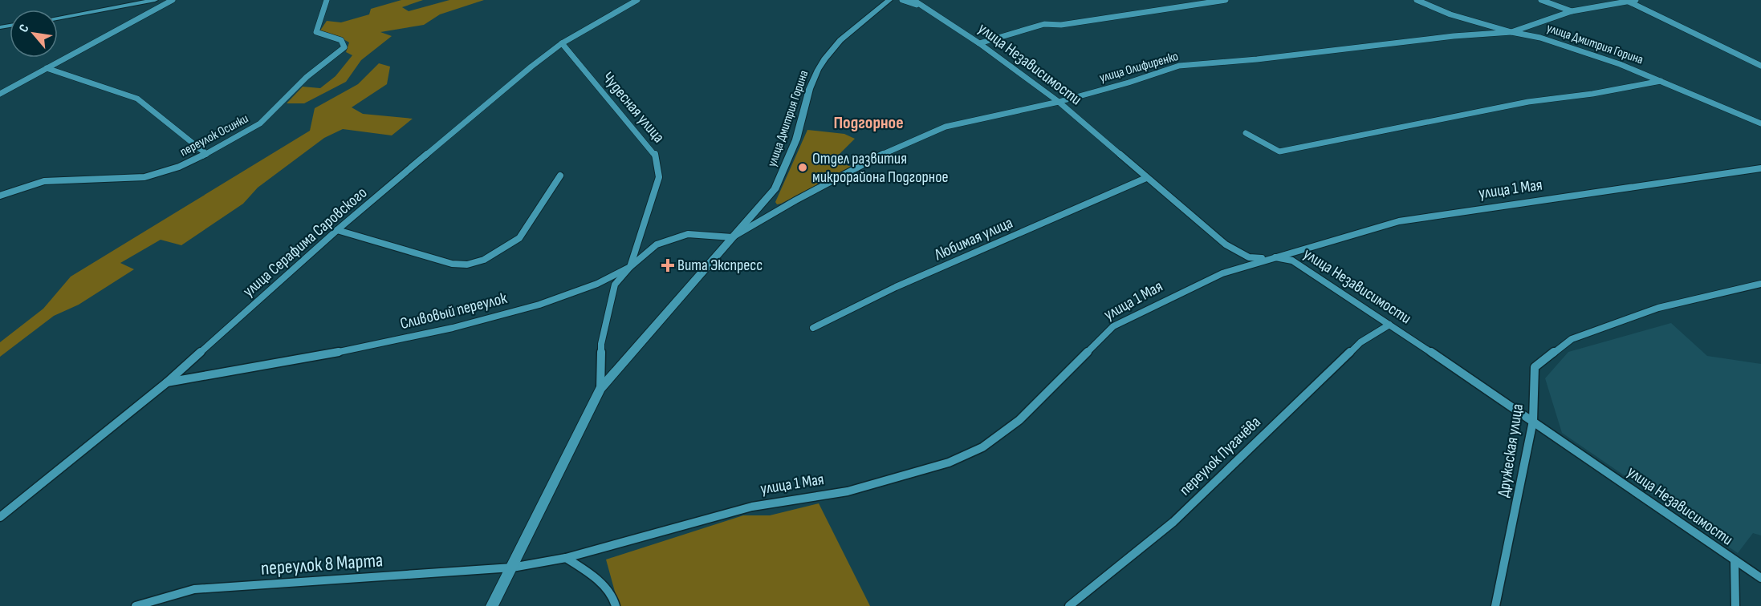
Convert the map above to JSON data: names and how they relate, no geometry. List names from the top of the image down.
{
  "streets": {
    "street": [
      "улица Дмитрия Горина",
      "улица Независимости",
      "улица Олифиренко",
      "Чудесная улица",
      "переулок Осинки",
      "улица 1 Мая",
      "Любимая улица",
      "улица Серафима Саровского",
      "Сливовый переулок",
      "Дружеская улица",
      "переулок Пугачёва",
      "переулок 8 Марта"
    ]
  },
  "crossings": [
    ["улица Дмитрия Горина", "улица Олифиренко"],
    ["улица Дмитрия Горина", "Сливовый переулок"],
    ["улица Независимости", "улица Олифиренко"],
    ["улица Независимости", "улица 1 Мая"],
    ["улица Независимости", "Любимая улица"],
    ["улица Независимости", "Дружеская улица"],
    ["улица Независимости", "переулок Пугачёва"],
    ["улица Олифиренко", "Сливовый переулок"],
    ["Чудесная улица", "улица Серафима Саровского"],
    ["Чудесная улица", "Сливовый переулок"],
    ["улица 1 Мая", "переулок 8 Марта"],
    ["улица Серафима Саровского", "Сливовый переулок"]
  ],
  "districts": ["Подгорное"],
  "places": {
    "other": ["Отдел развития микрорайона Подгорное"],
    "health": ["Вита Экспресс"]
  },
  "north": "top left"
}
